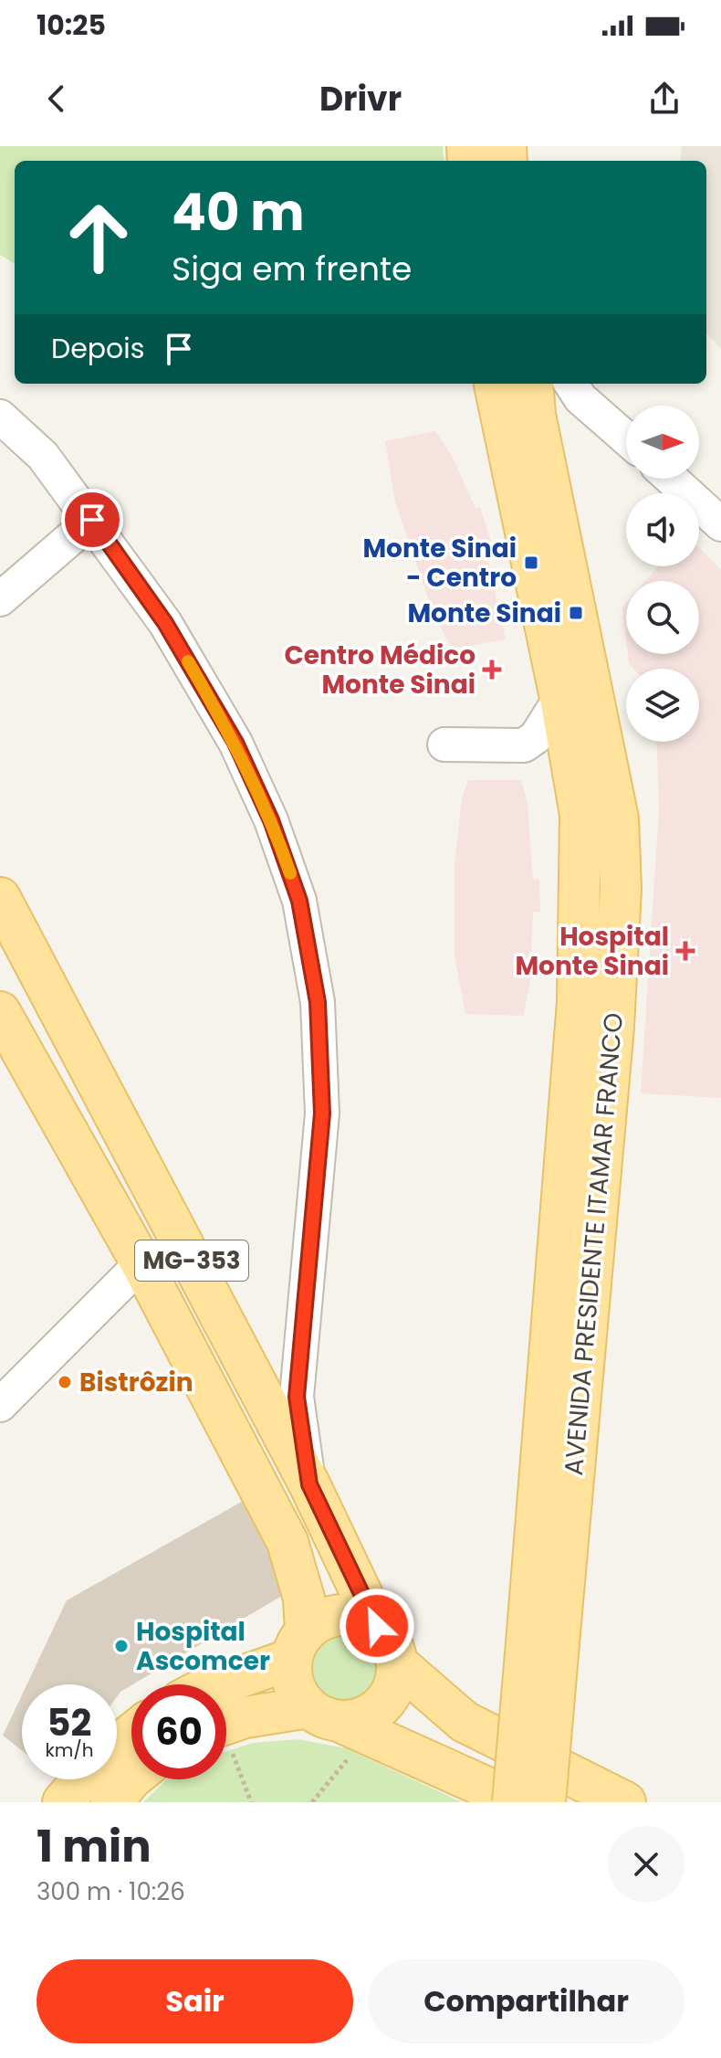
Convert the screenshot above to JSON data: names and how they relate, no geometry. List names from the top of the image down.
{
  "streets": {
    "main road": ["AVENIDA PRESIDENTE ITAMAR FRANCO", "MG-353"]
  },
  "places": {
    "transit": ["Monte Sinai - Centro", "Monte Sinai"],
    "health": ["Centro Médico Monte Sinai", "Hospital Monte Sinai"],
    "other": ["Bistrôzin", "Hospital Ascomcer"]
  },
  "north": "right",
  "page": {
    "status": "10:25",
    "header": "Drivr",
    "turn": ["40 m", "Siga em frente"],
    "then": "Depois",
    "speed": "52 km/h",
    "limit": "60",
    "heading": ["1 min", "300 m · 10:26"],
    "buttons": ["Sair", "Compartilhar"]
  }
}
